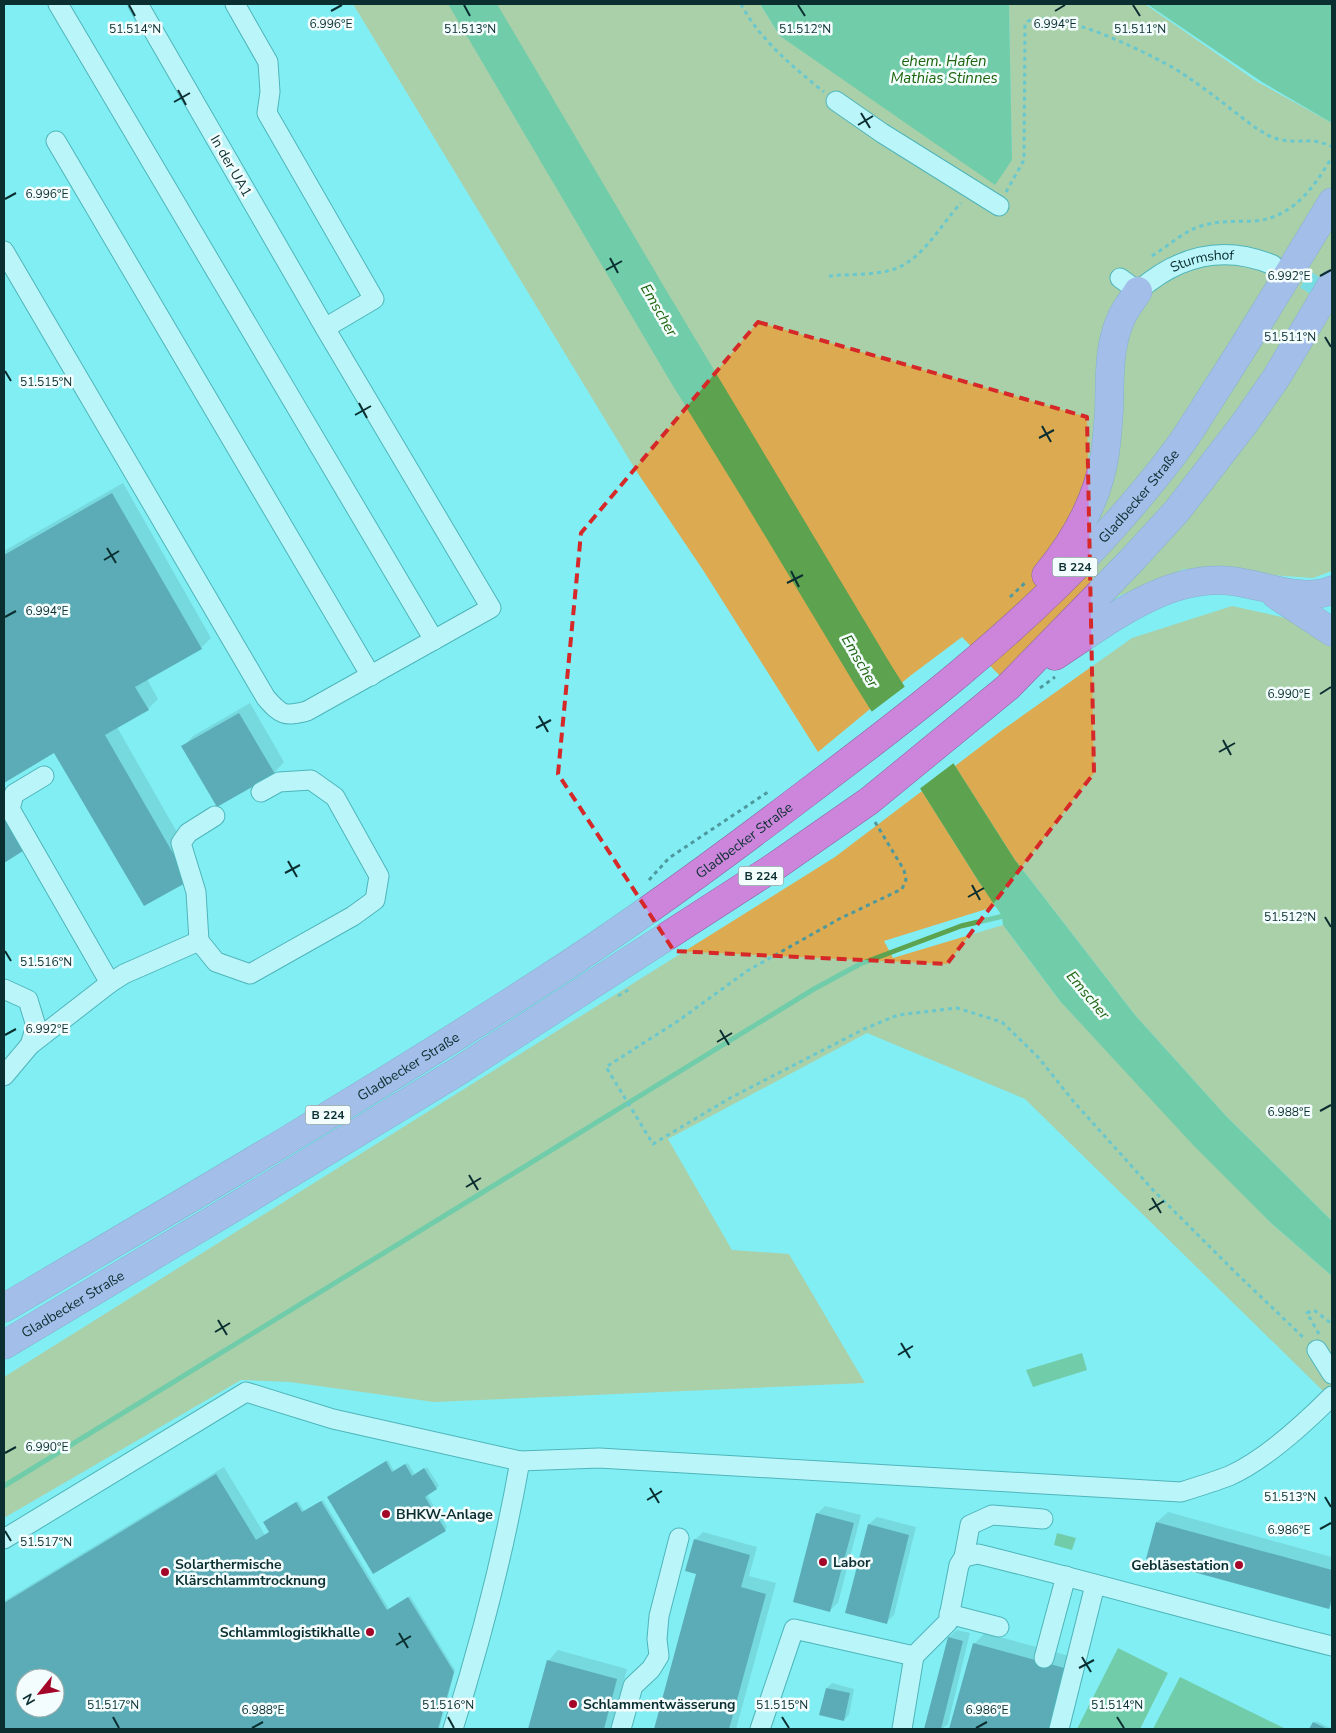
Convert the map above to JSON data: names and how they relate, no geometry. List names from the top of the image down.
{
  "streets": {
    "highway": ["Gladbecker Straße", "B 224"],
    "street": ["In der UA1", "Sturmshof"]
  },
  "water": ["ehem. Hafen Mathias Stinnes", "Emscher"],
  "places": [
    "BHKW-Anlage",
    "Labor",
    "Gebläsestation",
    "Solarthermische Klärschlammtrocknung",
    "Schlammlogistikhalle",
    "Schlammentwässerung"
  ],
  "north": "bottom left",
  "coordinates": [
    "6.996°E",
    "6.994°E",
    "51.514°N",
    "51.513°N",
    "51.512°N",
    "51.511°N",
    "6.992°E",
    "51.515°N",
    "6.990°E",
    "51.516°N",
    "6.988°E",
    "6.986°E",
    "51.517°N"
  ]
}
